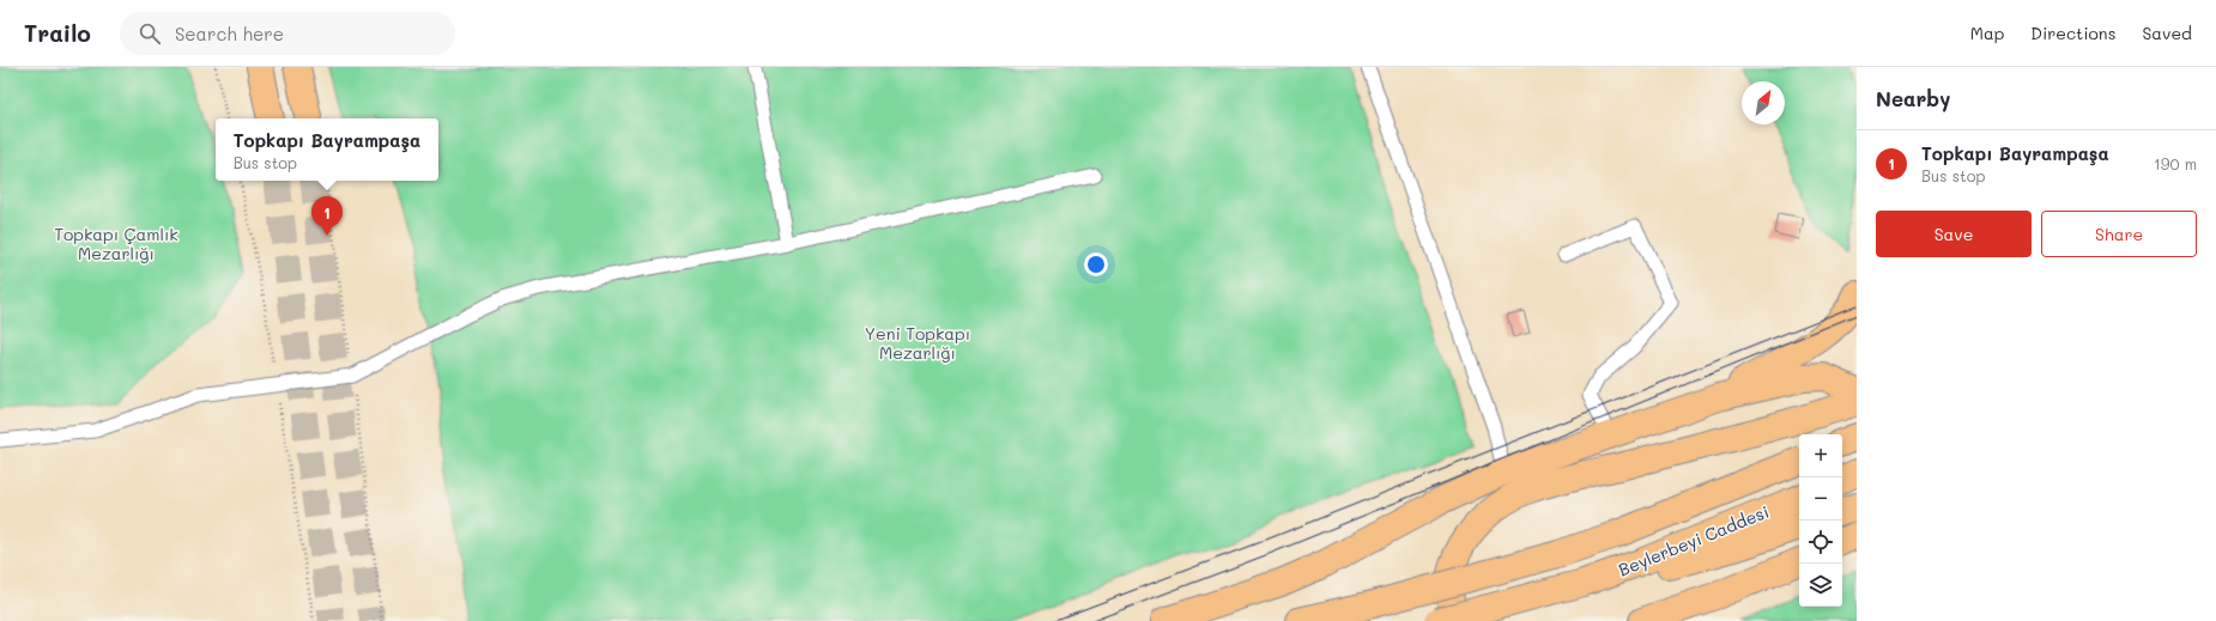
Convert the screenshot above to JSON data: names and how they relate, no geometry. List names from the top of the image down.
{
  "streets": {
    "main road": ["Beylerbeyi Caddesi"]
  },
  "parks": ["Topkapı Çamlık Mezarlığı", "Yeni Topkapı Mezarlığı"],
  "north": "top right",
  "page": {
    "header": "Trailo",
    "search": "Search here",
    "nav": ["Map", "Directions", "Saved"],
    "heading": "Nearby",
    "popup": ["Topkapı Bayrampaşa", "Bus stop"],
    "list": [
      {
        "mark": "1",
        "name": "Topkapı Bayrampaşa",
        "note": "Bus stop",
        "value": "190 m"
      }
    ],
    "pins": "1",
    "buttons": ["Save", "Share"],
    "map_buttons": ["+", "−"]
  }
}
